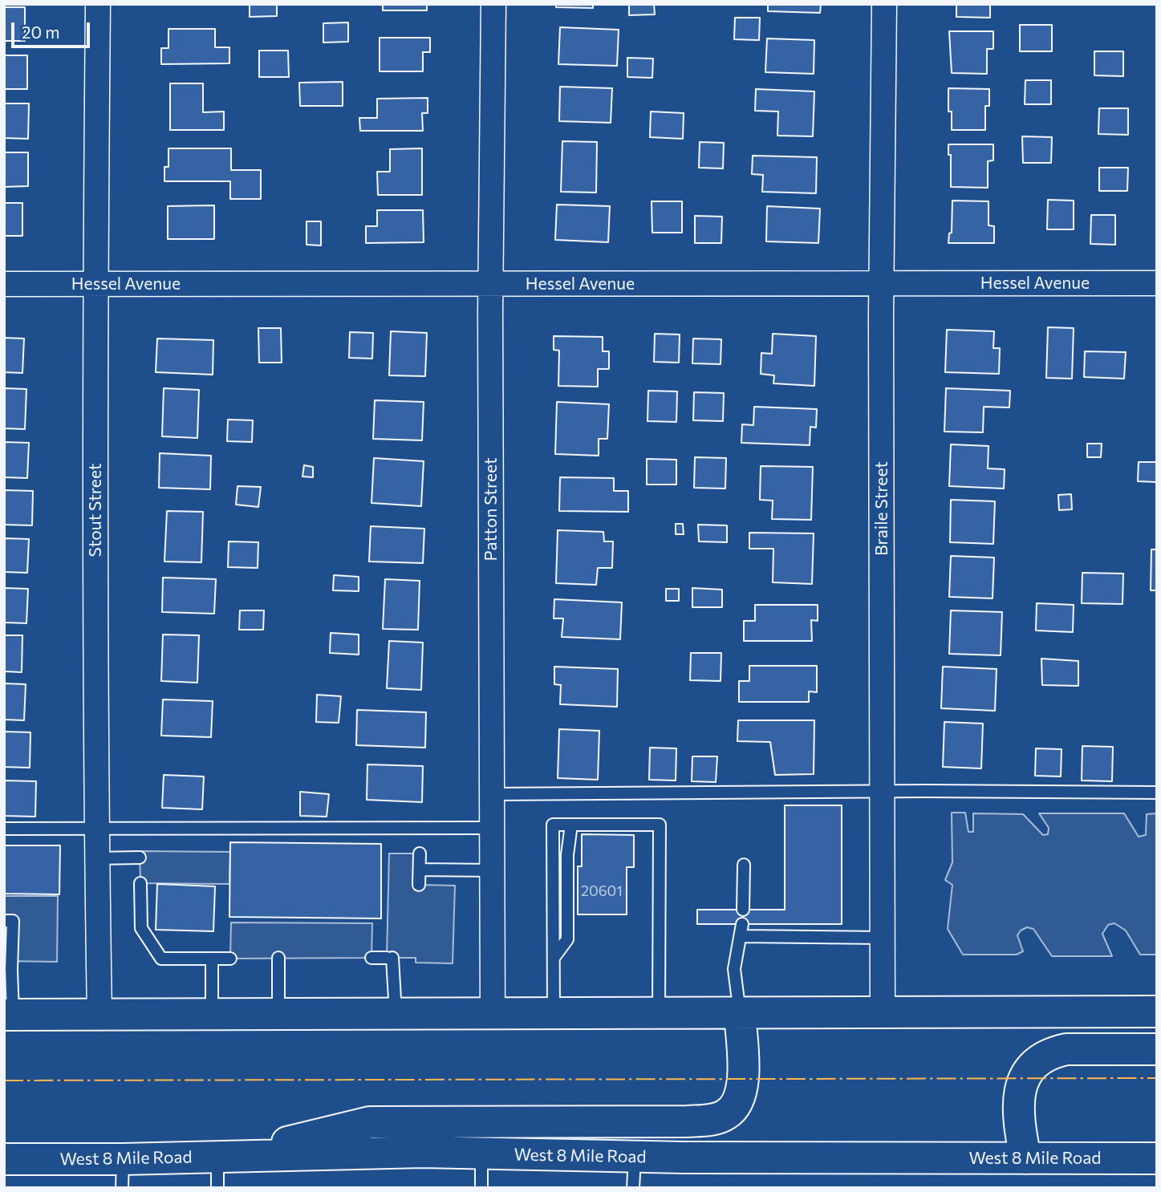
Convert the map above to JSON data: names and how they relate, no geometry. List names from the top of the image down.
{
  "streets": {
    "highway": ["West 8 Mile Road"],
    "street": [
      "Hessel Avenue",
      "Braile Street",
      "Patton Street",
      "Stout Street"
    ]
  },
  "crossings": [
    ["Hessel Avenue", "Braile Street"],
    ["Hessel Avenue", "Patton Street"],
    ["Hessel Avenue", "Stout Street"]
  ],
  "house_numbers": ["20601"],
  "scale_bar": "20 m"
}
